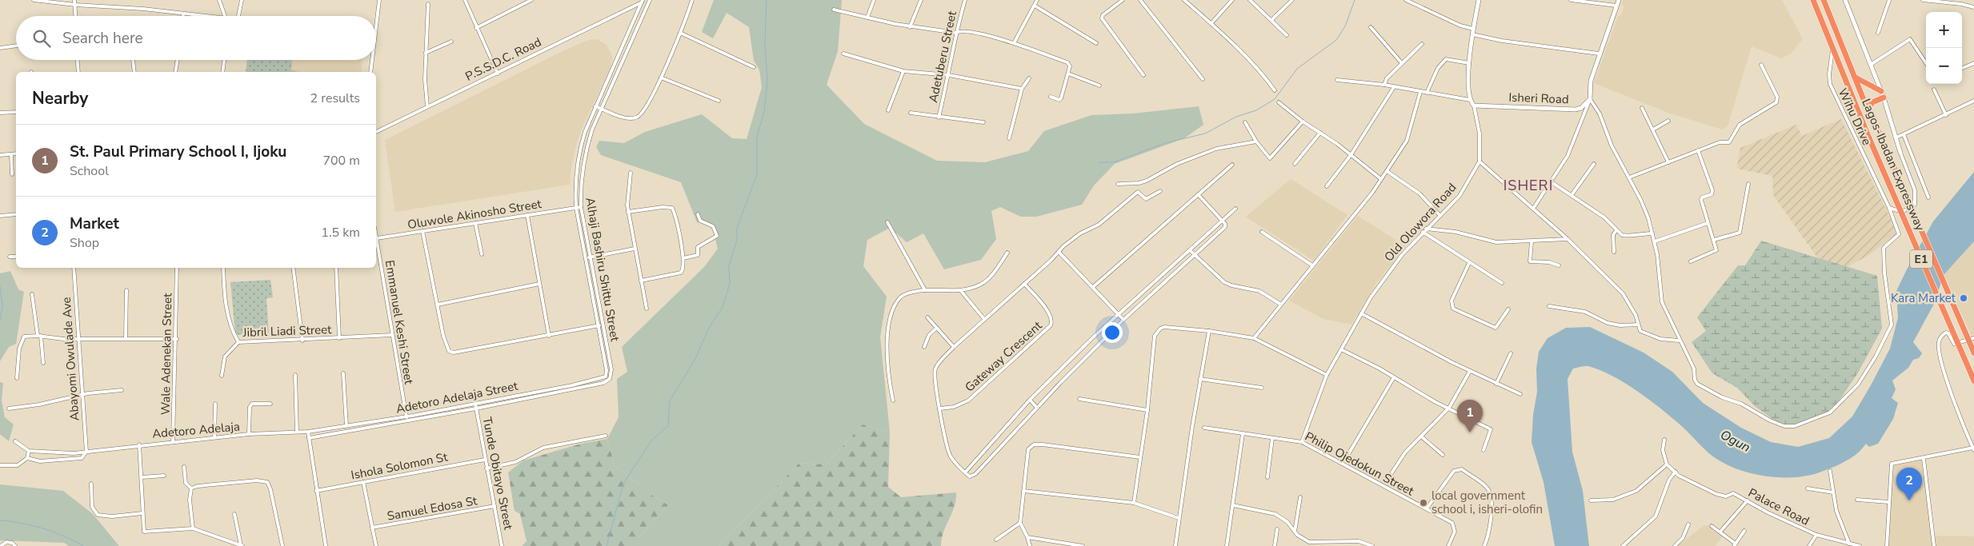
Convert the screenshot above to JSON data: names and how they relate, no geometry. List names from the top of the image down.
{
  "streets": {
    "highway": ["Lagos-Ibadan Expressway", "E1"],
    "street": [
      "Adetuberu Street",
      "P.S.S.D.C. Road",
      "Isheri Road",
      "Wihu Drive",
      "Oluwole Akinosho Street",
      "Old Olowora Road",
      "Alhaji Bashiru Shittu Street",
      "Emmanuel Keshi Street",
      "Jibril Liadi Street",
      "Wale Adenekan Street",
      "Gateway Crescent",
      "Abayomi Owulade Ave",
      "Adetoro Adelaja Street",
      "Adetoro Adelaja",
      "Philip Ojedokun Street",
      "Ishola Solomon St",
      "Tunde Obitayo Street",
      "Palace Road",
      "Samuel Edosa St"
    ]
  },
  "crossings": [
    ["P.S.S.D.C. Road", "Alhaji Bashiru Shittu Street"],
    ["Isheri Road", "Old Olowora Road"],
    ["Wihu Drive", "Lagos-Ibadan Expressway"],
    ["Oluwole Akinosho Street", "Alhaji Bashiru Shittu Street"],
    ["Oluwole Akinosho Street", "Emmanuel Keshi Street"],
    ["Old Olowora Road", "Philip Ojedokun Street"],
    ["Alhaji Bashiru Shittu Street", "Adetoro Adelaja Street"],
    ["Emmanuel Keshi Street", "Jibril Liadi Street"],
    ["Emmanuel Keshi Street", "Adetoro Adelaja Street"],
    ["Wale Adenekan Street", "Adetoro Adelaja"],
    ["Abayomi Owulade Ave", "Adetoro Adelaja"],
    ["Adetoro Adelaja Street", "Adetoro Adelaja"],
    ["Adetoro Adelaja Street", "Tunde Obitayo Street"],
    ["Ishola Solomon St", "Tunde Obitayo Street"],
    ["Tunde Obitayo Street", "Samuel Edosa St"]
  ],
  "districts": ["ISHERI"],
  "water": ["Ogun"],
  "places": ["Kara Market", "local government school i, isheri-olofin"],
  "page": {
    "map_buttons": ["+", "−"],
    "search": "Search here",
    "heading": ["Nearby", "2 results"],
    "list": [
      {
        "mark": "1",
        "name": "St. Paul Primary School I, Ijoku",
        "note": "School",
        "value": "700 m"
      },
      {
        "mark": "2",
        "name": "Market",
        "note": "Shop",
        "value": "1.5 km"
      }
    ],
    "pins": ["1", "2"]
  }
}
